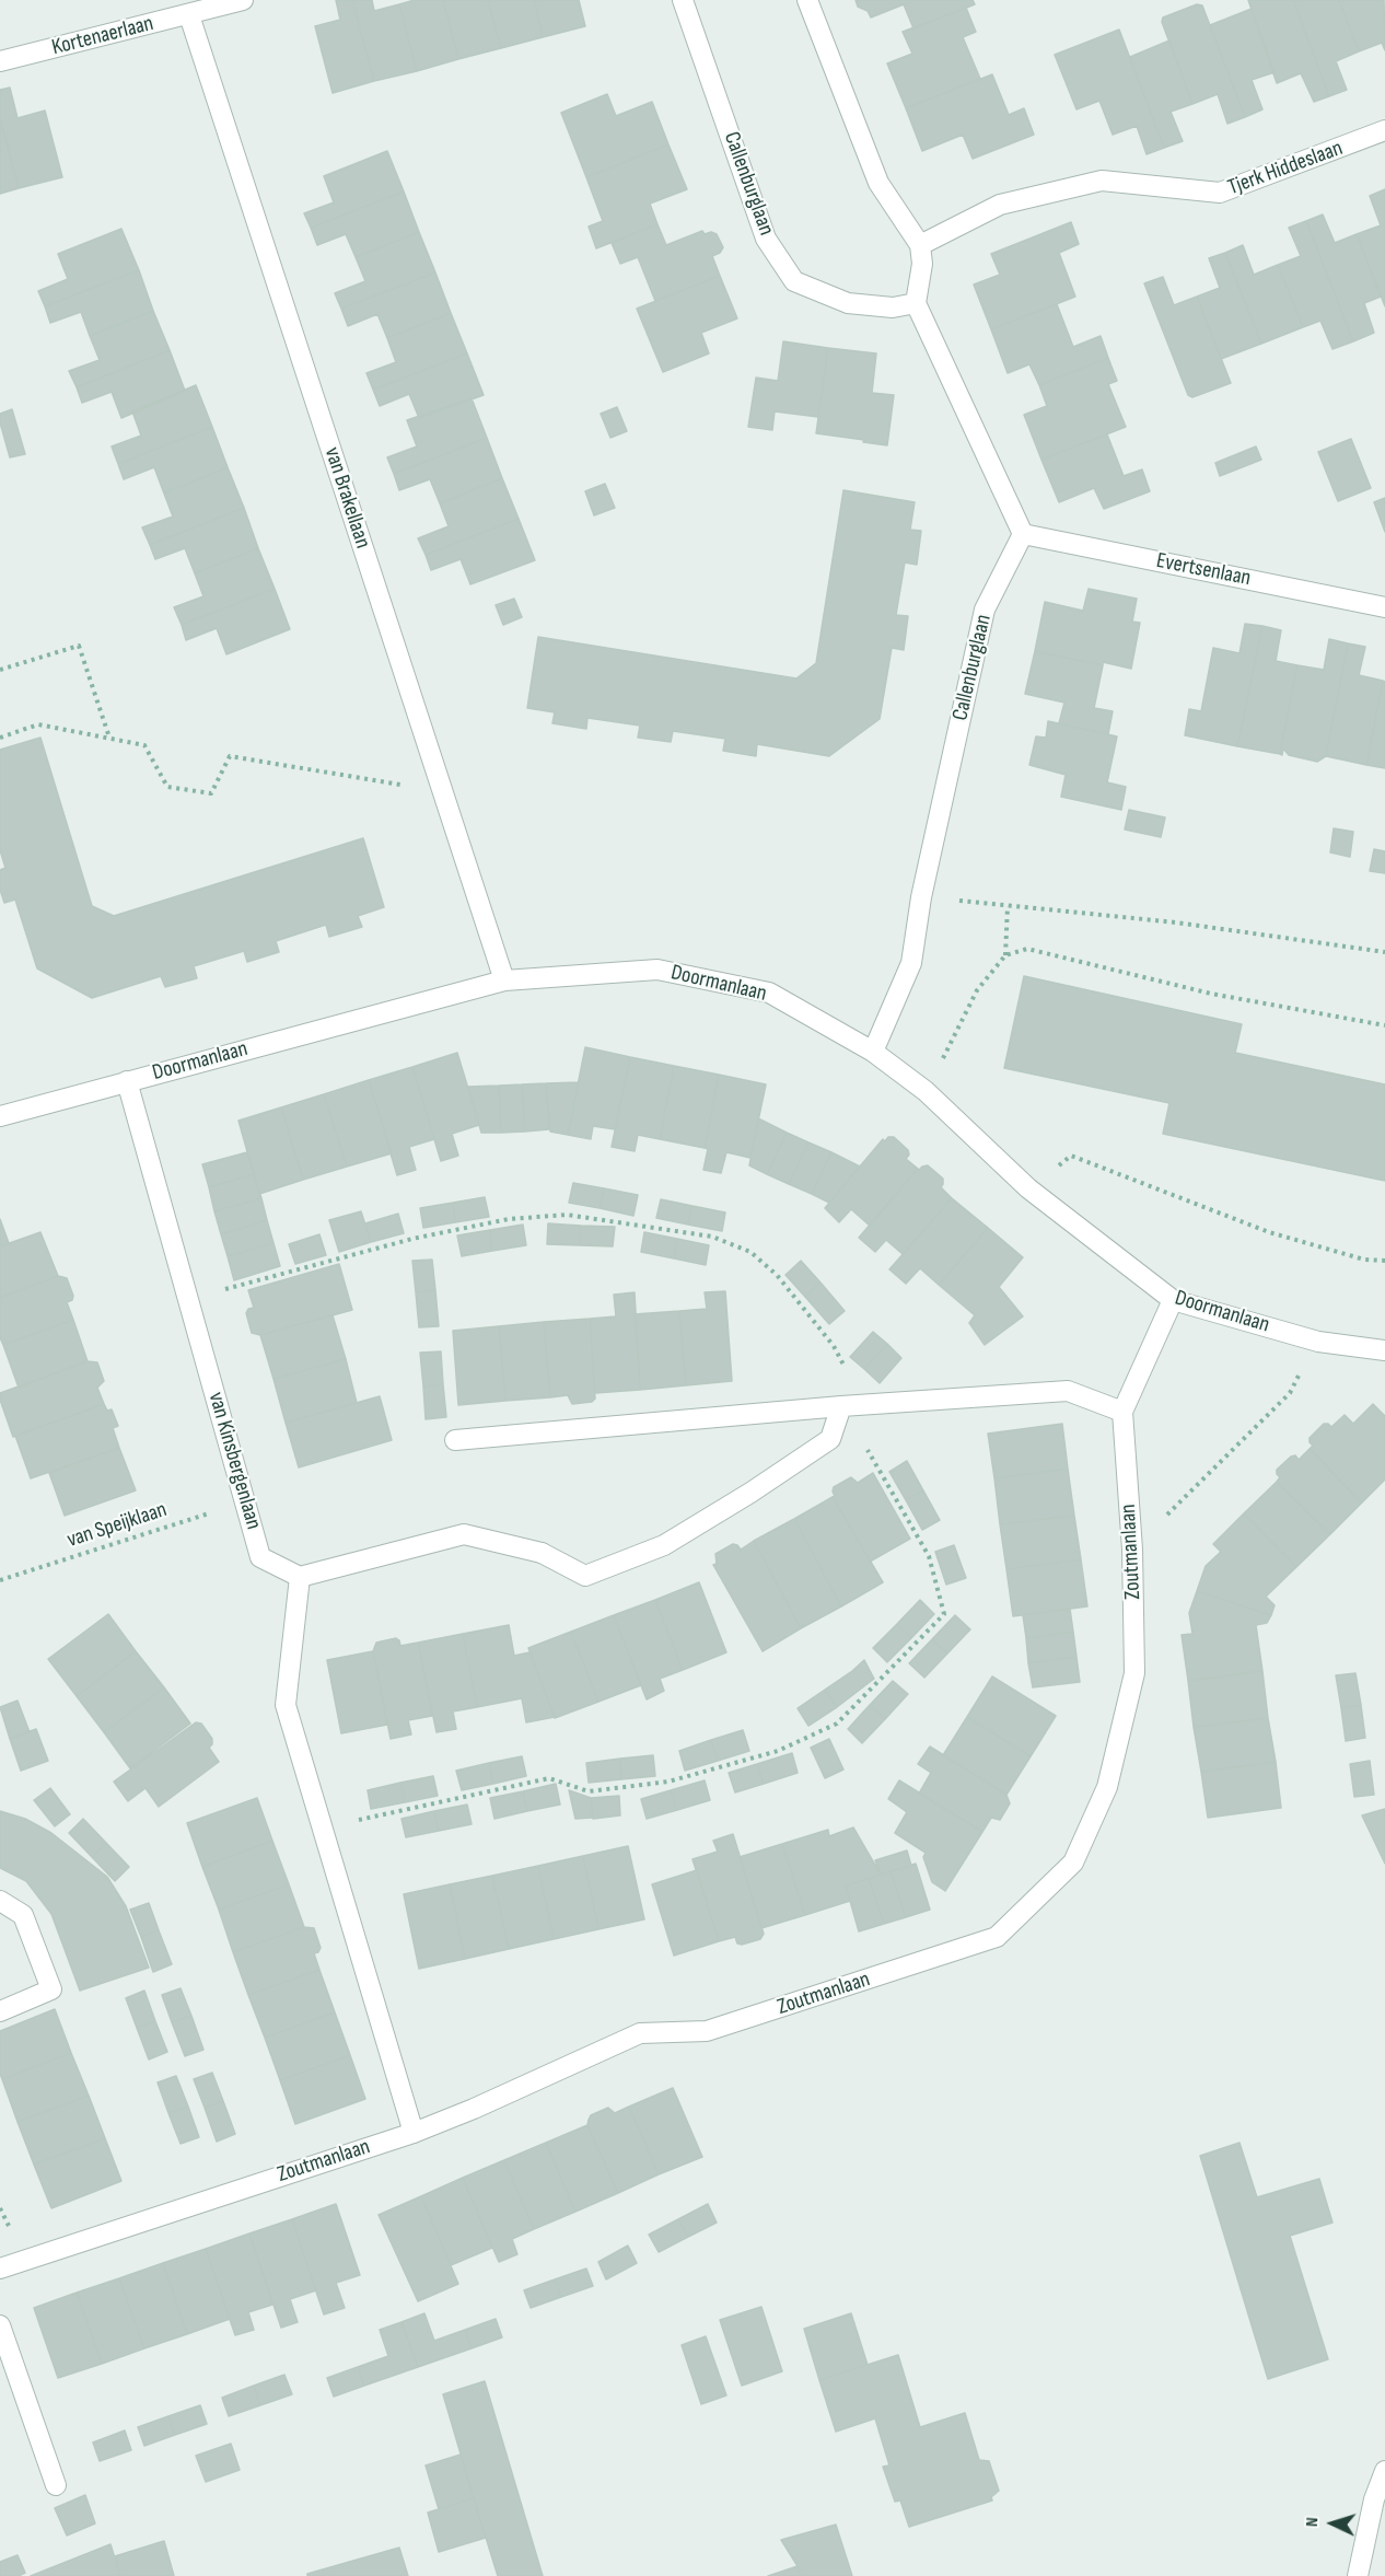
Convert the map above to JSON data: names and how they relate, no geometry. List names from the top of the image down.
{
  "streets": {
    "street": [
      "Kortenaerlaan",
      "Tjerk Hiddeslaan",
      "Callenburglaan",
      "van Brakellaan",
      "Evertsenlaan",
      "Doormanlaan",
      "van Kinsbergenlaan",
      "Zoutmanlaan"
    ],
    "path": ["van Speijklaan"]
  },
  "crossings": [
    ["Kortenaerlaan", "van Brakellaan"],
    ["Callenburglaan", "Evertsenlaan"],
    ["Callenburglaan", "Doormanlaan"],
    ["van Brakellaan", "Doormanlaan"],
    ["Doormanlaan", "van Kinsbergenlaan"],
    ["Doormanlaan", "Zoutmanlaan"],
    ["van Kinsbergenlaan", "van Speijklaan"]
  ],
  "north": "left"
}
